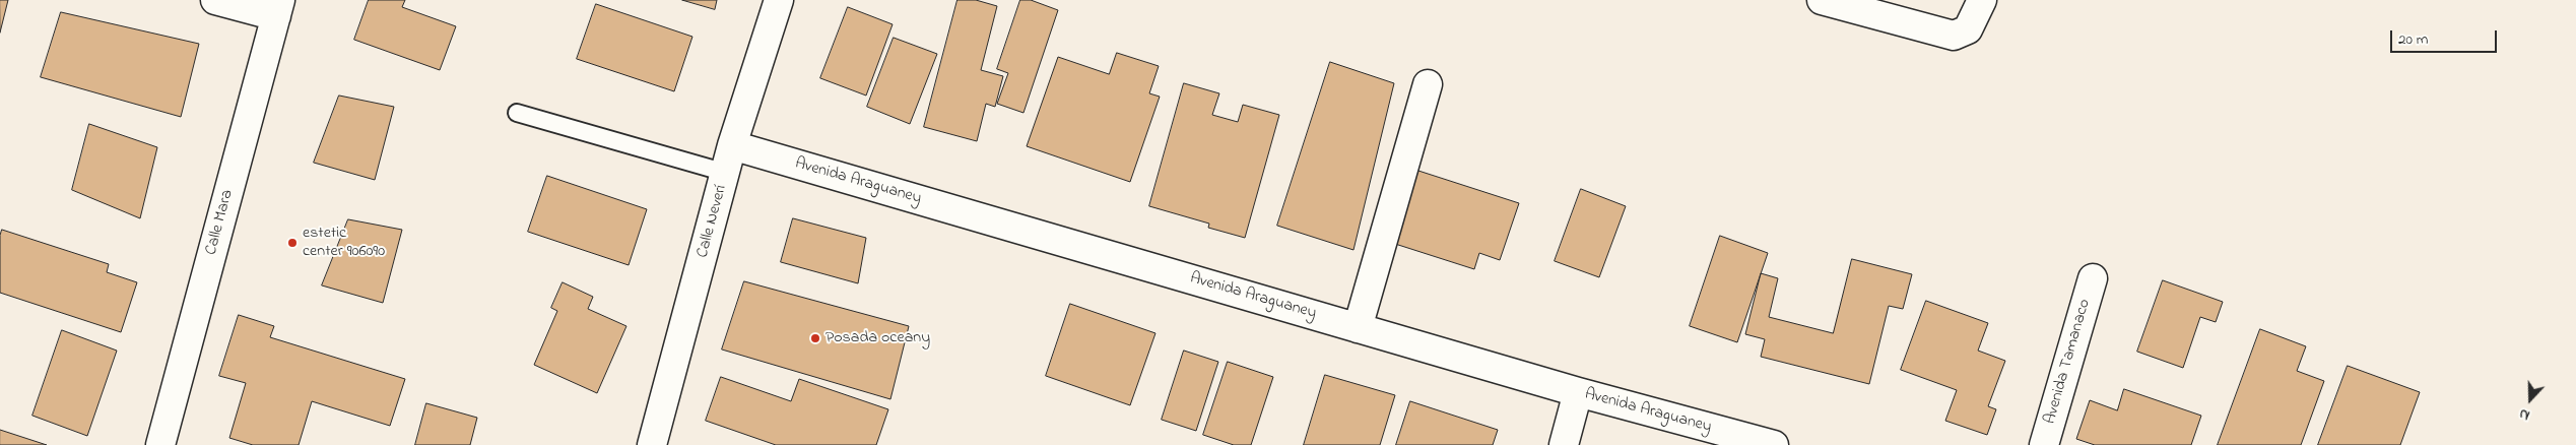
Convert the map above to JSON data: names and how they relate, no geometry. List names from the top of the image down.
{
  "streets": {
    "street": [
      "Avenida Araguaney",
      "Calle Neverí",
      "Calle Mara",
      "Avenida Tamanaco"
    ]
  },
  "crossings": [
    ["Avenida Araguaney", "Calle Neverí"]
  ],
  "places": ["estetic center 906090", "Posada oceany"],
  "scale_bar": "20 m",
  "north": "bottom"
}
